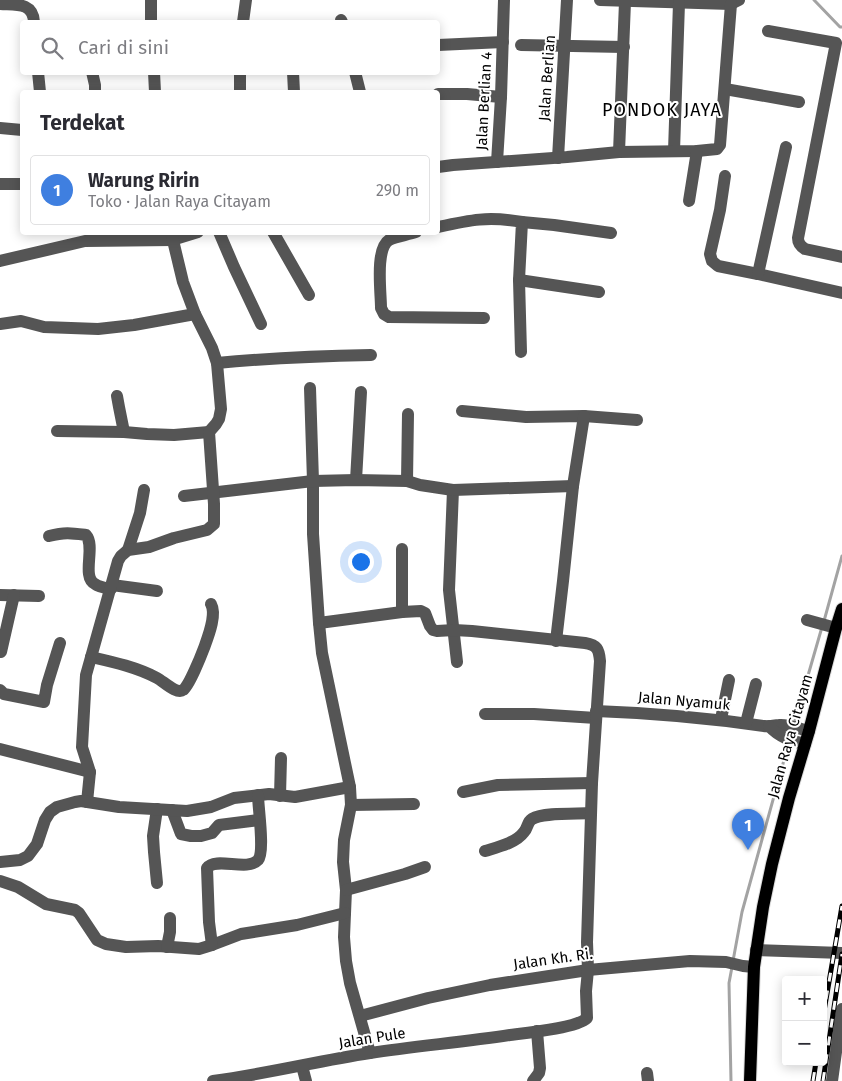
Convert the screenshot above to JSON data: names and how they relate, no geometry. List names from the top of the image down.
{
  "streets": {
    "main road": ["Jalan Raya Citayam"],
    "street": [
      "Jalan Berlian",
      "Jalan Berlian 4",
      "Jalan Nyamuk",
      "Jalan Kh. Ri.",
      "Jalan Pule"
    ]
  },
  "crossings": [
    ["Jalan Nyamuk", "Jalan Raya Citayam"],
    ["Jalan Raya Citayam", "Jalan Kh. Ri."],
    ["Jalan Kh. Ri.", "Jalan Pule"]
  ],
  "districts": ["PONDOK JAYA"],
  "page": {
    "search": "Cari di sini",
    "heading": "Terdekat",
    "list": [
      {
        "mark": "1",
        "name": "Warung Ririn",
        "note": "Toko · Jalan Raya Citayam",
        "value": "290 m"
      }
    ],
    "pins": "1",
    "map_buttons": ["+", "−"]
  }
}
